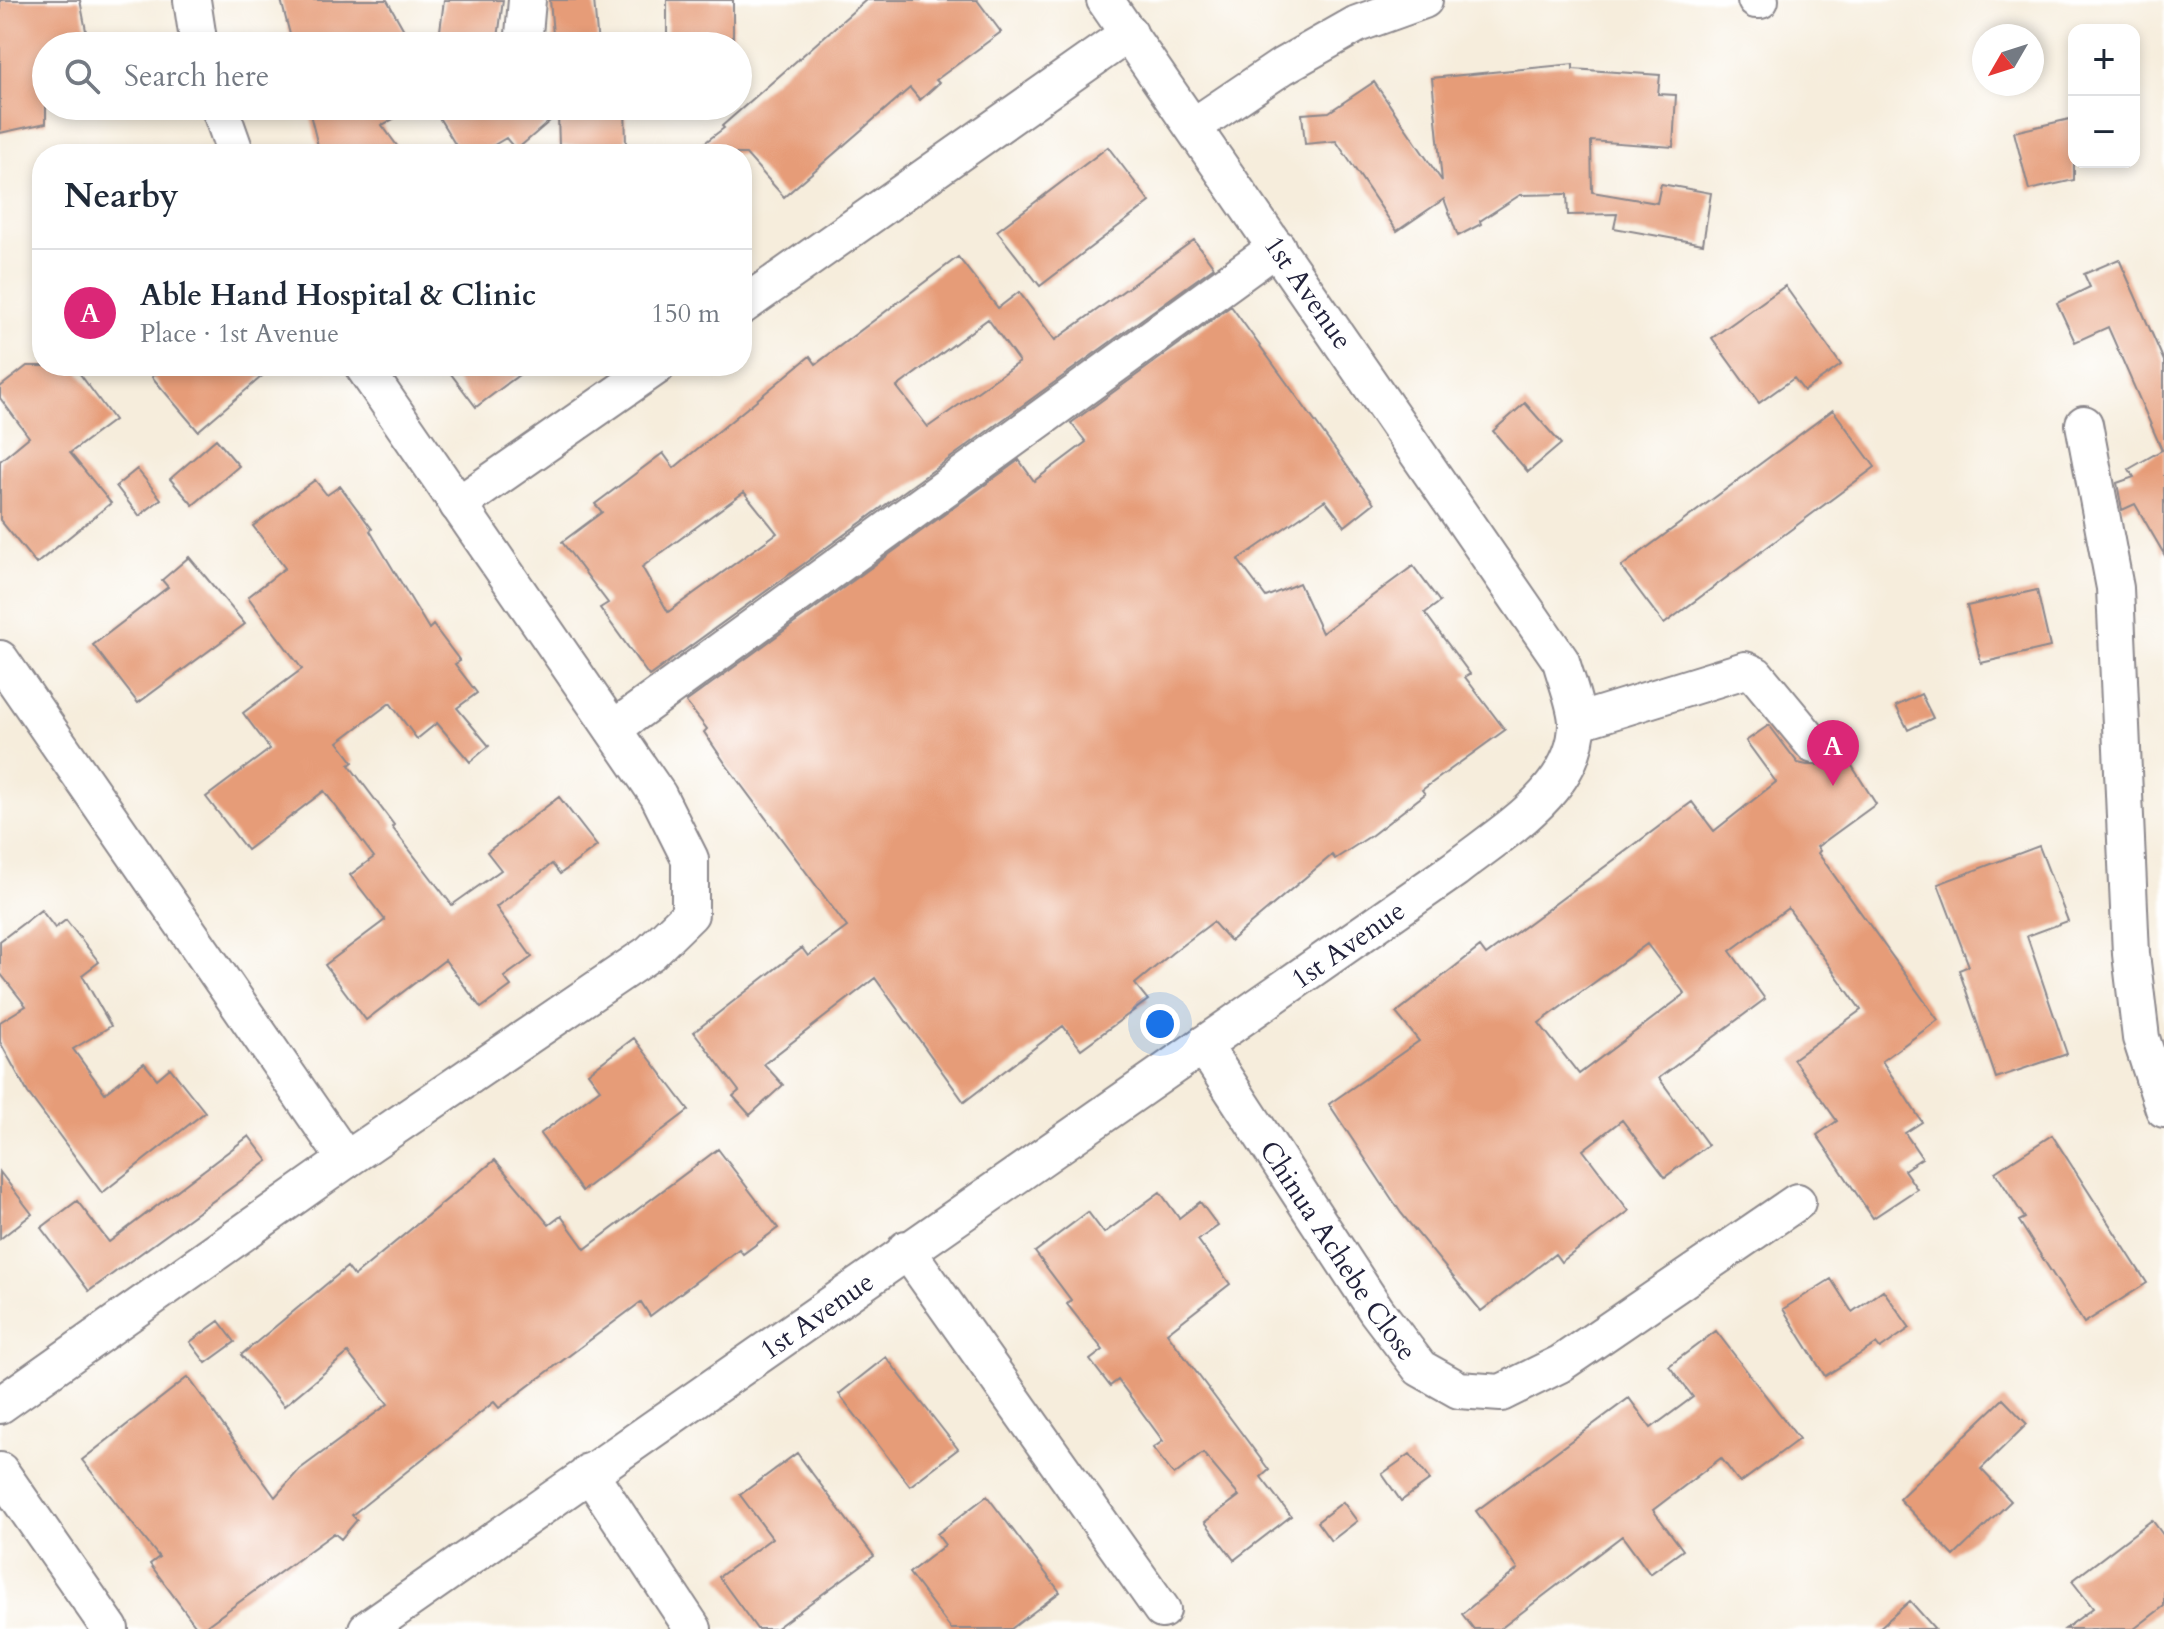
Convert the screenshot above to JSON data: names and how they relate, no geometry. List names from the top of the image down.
{
  "streets": {
    "street": ["1st Avenue", "Chinua Achebe Close"]
  },
  "crossings": [
    ["1st Avenue", "Chinua Achebe Close"]
  ],
  "north": "bottom left",
  "page": {
    "map_buttons": ["+", "−"],
    "search": "Search here",
    "heading": "Nearby",
    "list": [
      {
        "mark": "A",
        "name": "Able Hand Hospital & Clinic",
        "note": "Place · 1st Avenue",
        "value": "150 m"
      }
    ],
    "pins": "A"
  }
}
